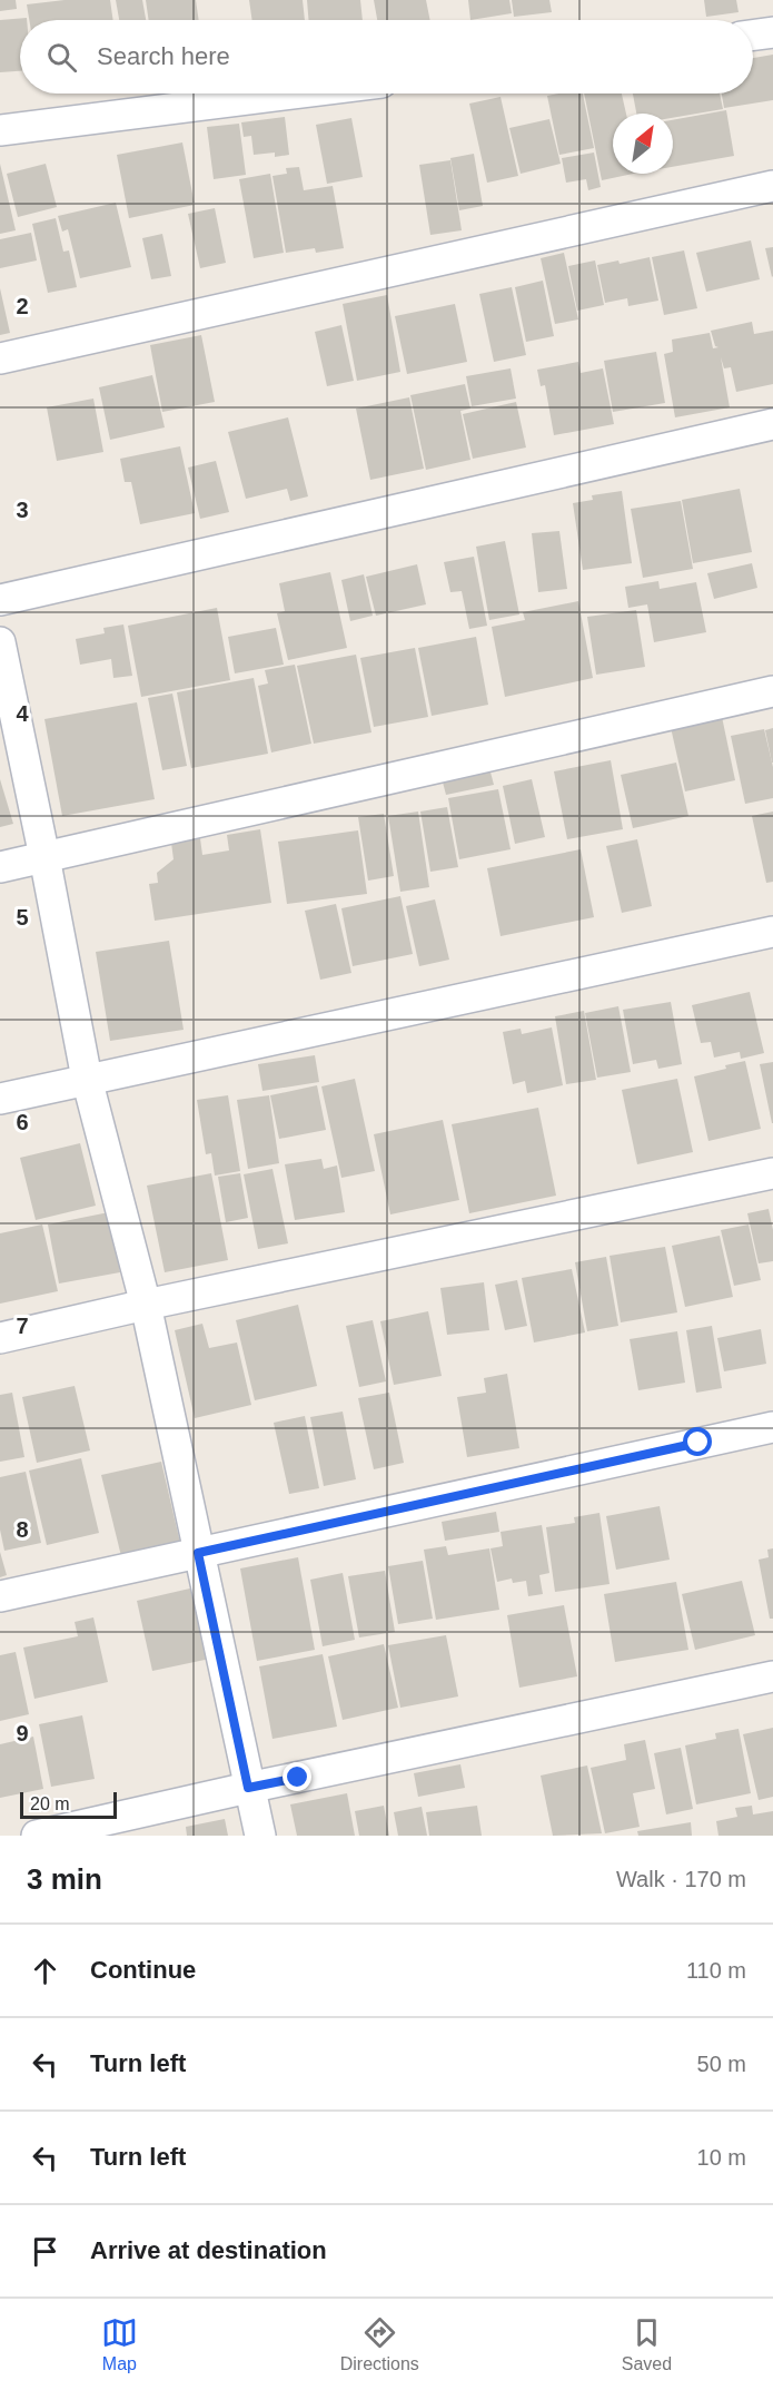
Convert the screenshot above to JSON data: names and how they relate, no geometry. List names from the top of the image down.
{
  "scale_bar": "20 m",
  "north": "top right",
  "page": {
    "search": "Search here",
    "scale": "20 m",
    "heading": ["3 min", "Walk · 170 m"],
    "list": [
      ["Continue", "110 m"],
      ["Turn left", "50 m"],
      ["Turn left", "10 m"],
      "Arrive at destination"
    ],
    "nav": ["Map", "Directions", "Saved"]
  },
  "grid": {
    "rows": [
      "2",
      "3",
      "4",
      "5",
      "6",
      "7",
      "8",
      "9"
    ]
  }
}
